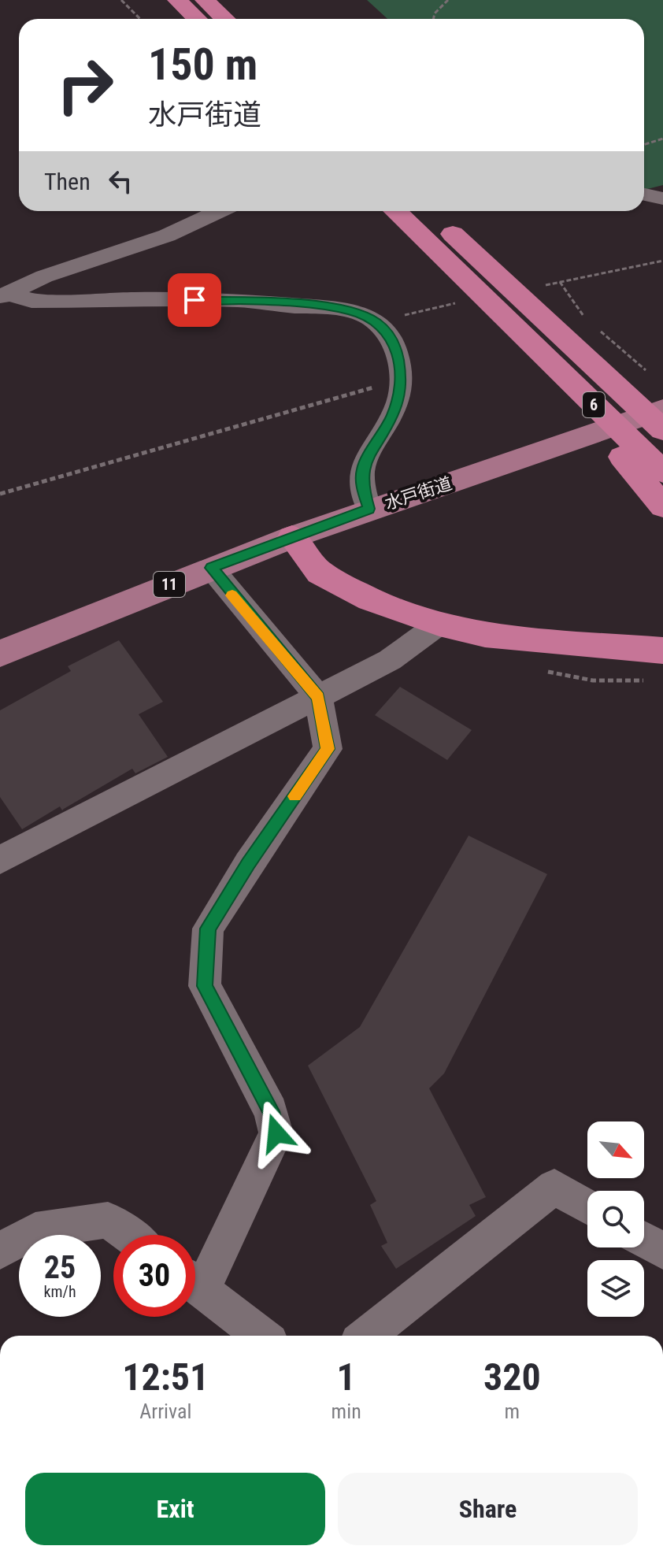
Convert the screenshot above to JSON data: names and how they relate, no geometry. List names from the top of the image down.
{
  "streets": {
    "highway": ["6"],
    "main road": ["水戸街道", "11"]
  },
  "north": "bottom right",
  "page": {
    "turn": ["150 m", "水戸街道"],
    "then": "Then",
    "speed": "25 km/h",
    "limit": "30",
    "eta": [
      "12:51",
      "Arrival",
      "1",
      "min",
      "320",
      "m"
    ],
    "buttons": ["Exit", "Share"]
  }
}
